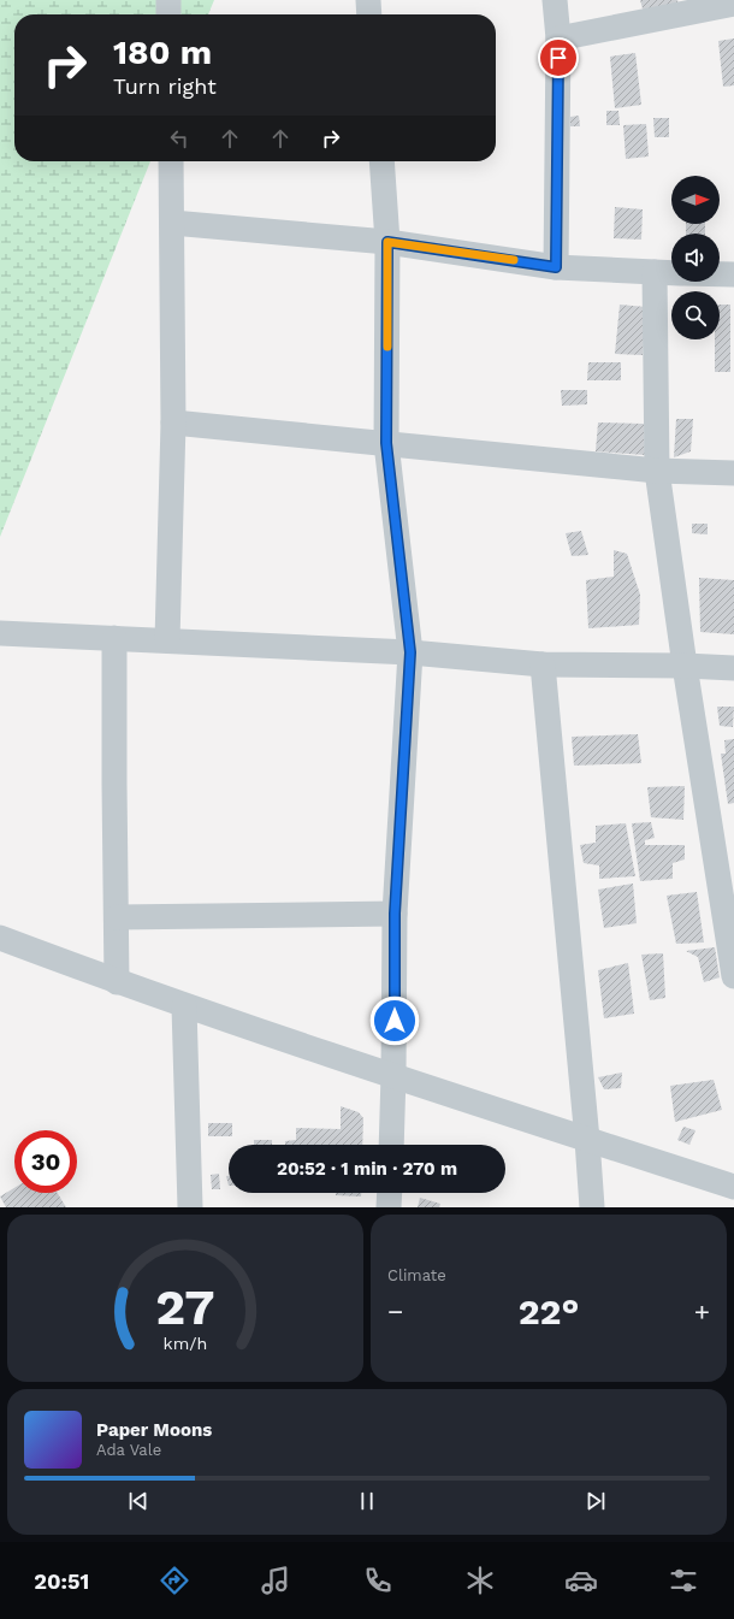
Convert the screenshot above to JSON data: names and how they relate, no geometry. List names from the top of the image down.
{
  "north": "right",
  "page": {
    "turn": ["180 m", "Turn right"],
    "limit": "30",
    "trip": "20:52 · 1 min · 270 m",
    "tile": "Climate",
    "heat": ["−", "22°", "+"],
    "song": ["Paper Moons", "Ada Vale"],
    "tabs": "20:51",
    "gauge": ["27", "km/h"]
  }
}
